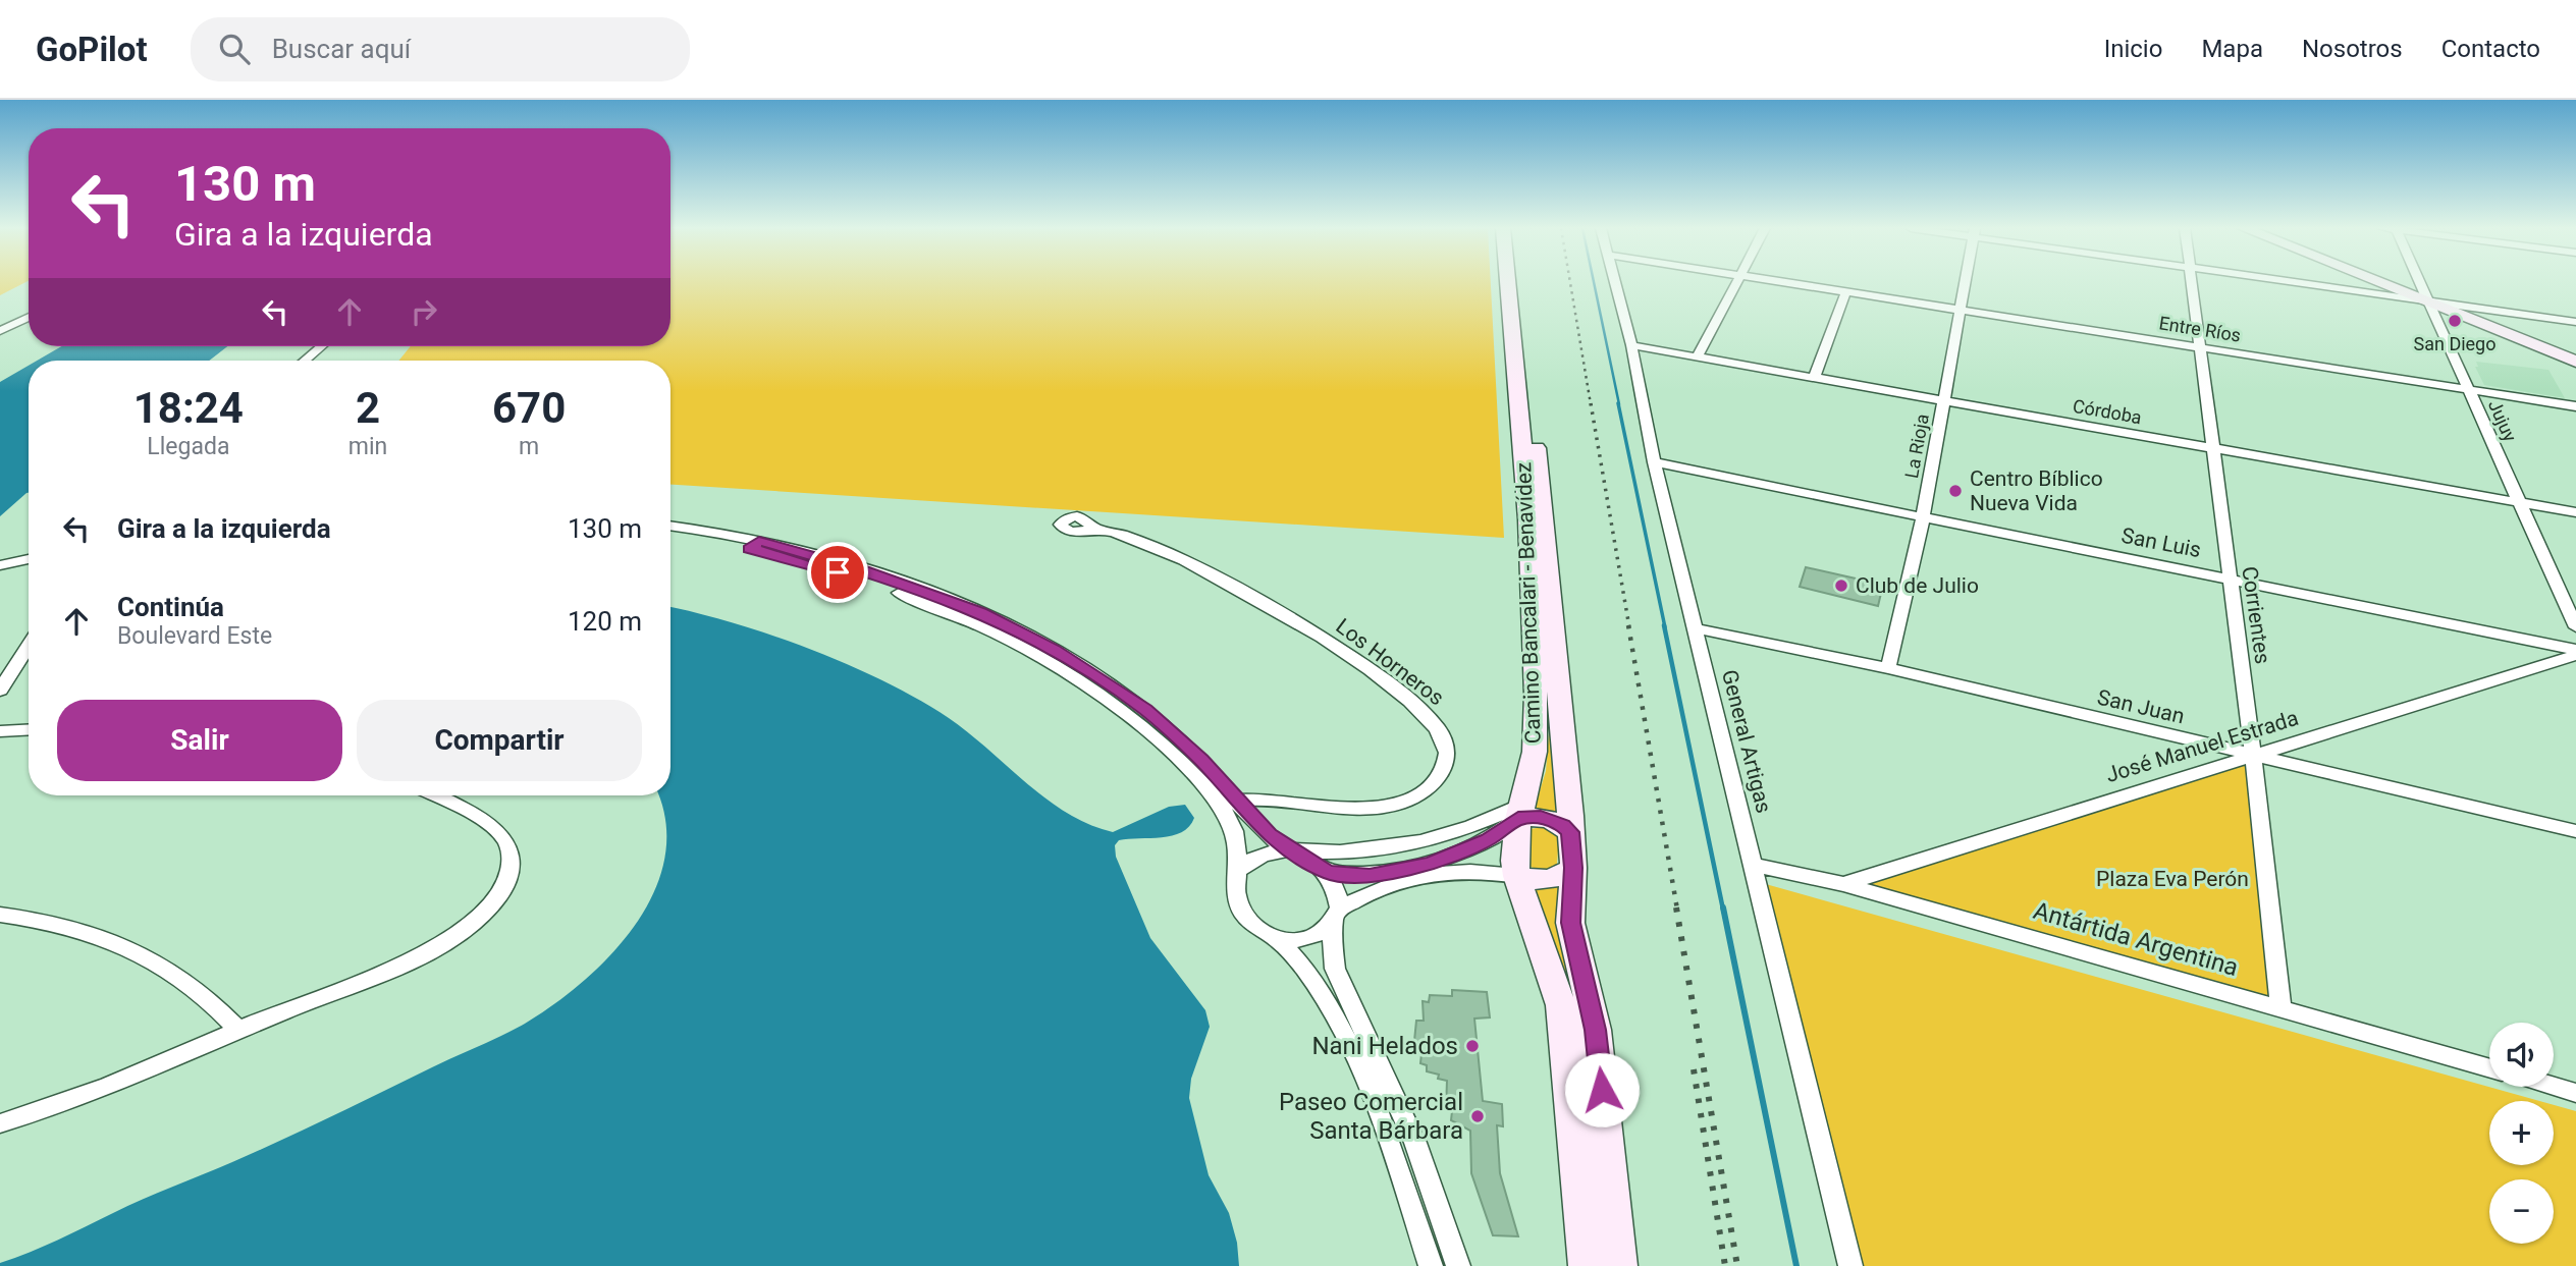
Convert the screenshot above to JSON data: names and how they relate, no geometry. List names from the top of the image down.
{
  "streets": {
    "main road": ["Camino Bancalari - Benavídez"],
    "street": [
      "Entre Ríos",
      "Córdoba",
      "Jujuy",
      "La Rioja",
      "San Luis",
      "Corrientes",
      "Los Horneros",
      "San Juan",
      "General Artigas",
      "José Manuel Estrada",
      "Antártida Argentina"
    ]
  },
  "crossings": [
    ["Entre Ríos", "Jujuy"],
    ["Entre Ríos", "La Rioja"],
    ["Entre Ríos", "Corrientes"],
    ["Córdoba", "Jujuy"],
    ["Córdoba", "La Rioja"],
    ["Córdoba", "Corrientes"],
    ["Córdoba", "General Artigas"],
    ["La Rioja", "San Luis"],
    ["La Rioja", "San Juan"],
    ["San Luis", "Corrientes"],
    ["San Luis", "General Artigas"],
    ["Corrientes", "San Juan"],
    ["Corrientes", "José Manuel Estrada"],
    ["Corrientes", "Antártida Argentina"],
    ["San Juan", "General Artigas"],
    ["San Juan", "José Manuel Estrada"],
    ["General Artigas", "Antártida Argentina"],
    ["José Manuel Estrada", "Antártida Argentina"]
  ],
  "parks": ["Plaza Eva Perón"],
  "places": [
    "San Diego",
    "Centro Bíblico Nueva Vida",
    "Club de Julio",
    "Nani Helados",
    "Paseo Comercial Santa Bárbara"
  ],
  "page": {
    "header": "GoPilot",
    "search": "Buscar aquí",
    "nav": [
      "Inicio",
      "Mapa",
      "Nosotros",
      "Contacto"
    ],
    "turn": ["130 m", "Gira a la izquierda"],
    "eta": [
      "18:24",
      "Llegada",
      "2",
      "min",
      "670",
      "m"
    ],
    "list": [
      {
        "name": "Gira a la izquierda",
        "value": "130 m"
      },
      {
        "name": "Continúa",
        "note": "Boulevard Este",
        "value": "120 m"
      }
    ],
    "buttons": ["Salir", "Compartir"],
    "map_buttons": ["+", "−"]
  }
}
